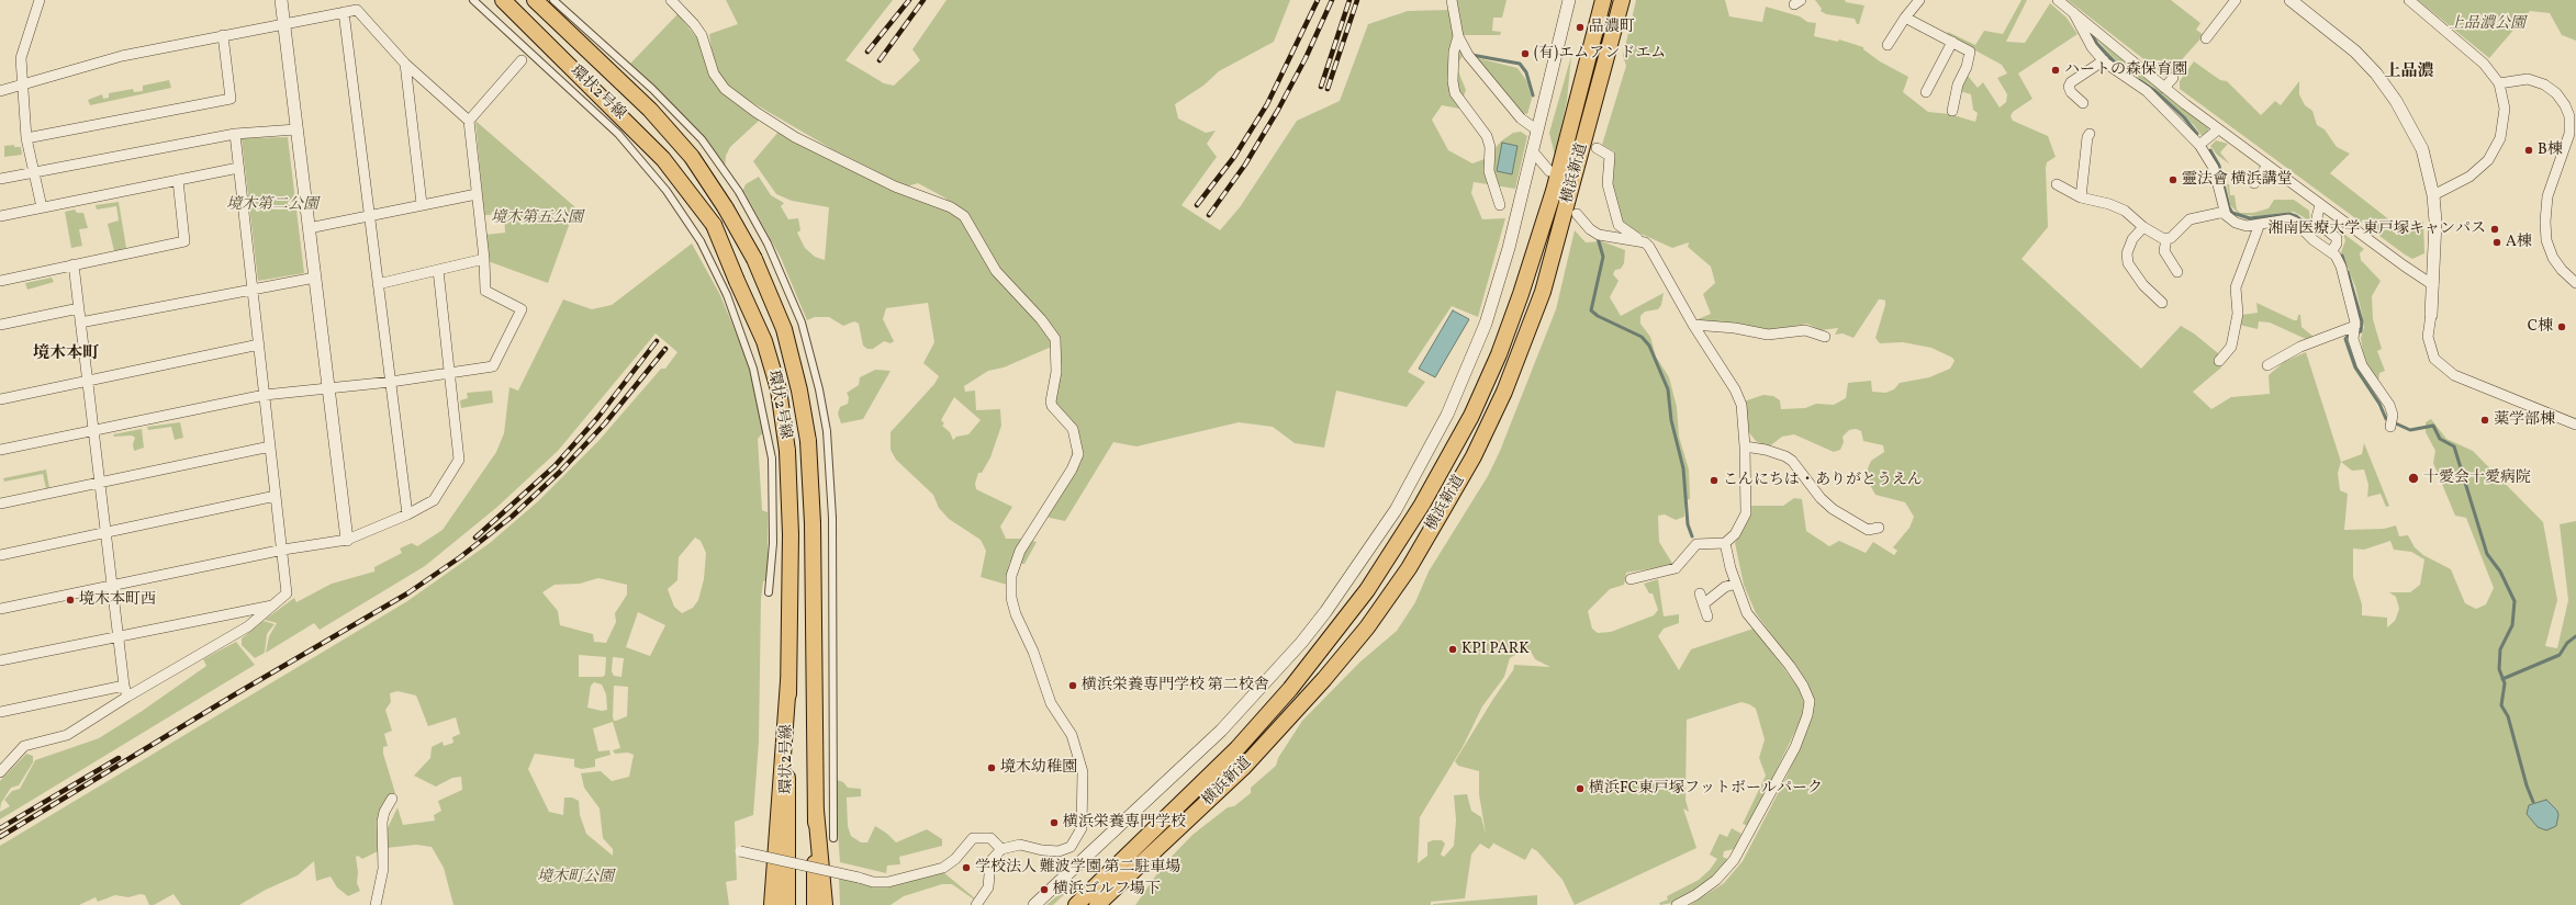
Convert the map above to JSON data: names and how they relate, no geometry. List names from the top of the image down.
{
  "streets": {
    "main road": ["環状2号線", "横浜新道"]
  },
  "districts": ["上品濃", "境木本町"],
  "parks": [
    "上品濃公園",
    "境木第二公園",
    "境木第五公園",
    "境木町公園"
  ],
  "places": [
    "品濃町",
    "(有)エムアンドエム",
    "ハートの森保育園",
    "B棟",
    "靈法會 横浜講堂",
    "湘南医療大学 東戸塚キャンパス",
    "A棟",
    "C棟",
    "薬学部棟",
    "十愛会十愛病院",
    "こんにちは・ありがとうえん",
    "境木本町西",
    "KPI PARK",
    "横浜栄養専門学校 第二校舎",
    "境木幼稚園",
    "横浜FC東戸塚フットボールパーク",
    "横浜栄養専門学校",
    "学校法人 難波学園 第二駐車場",
    "横浜ゴルフ場下"
  ]
}
